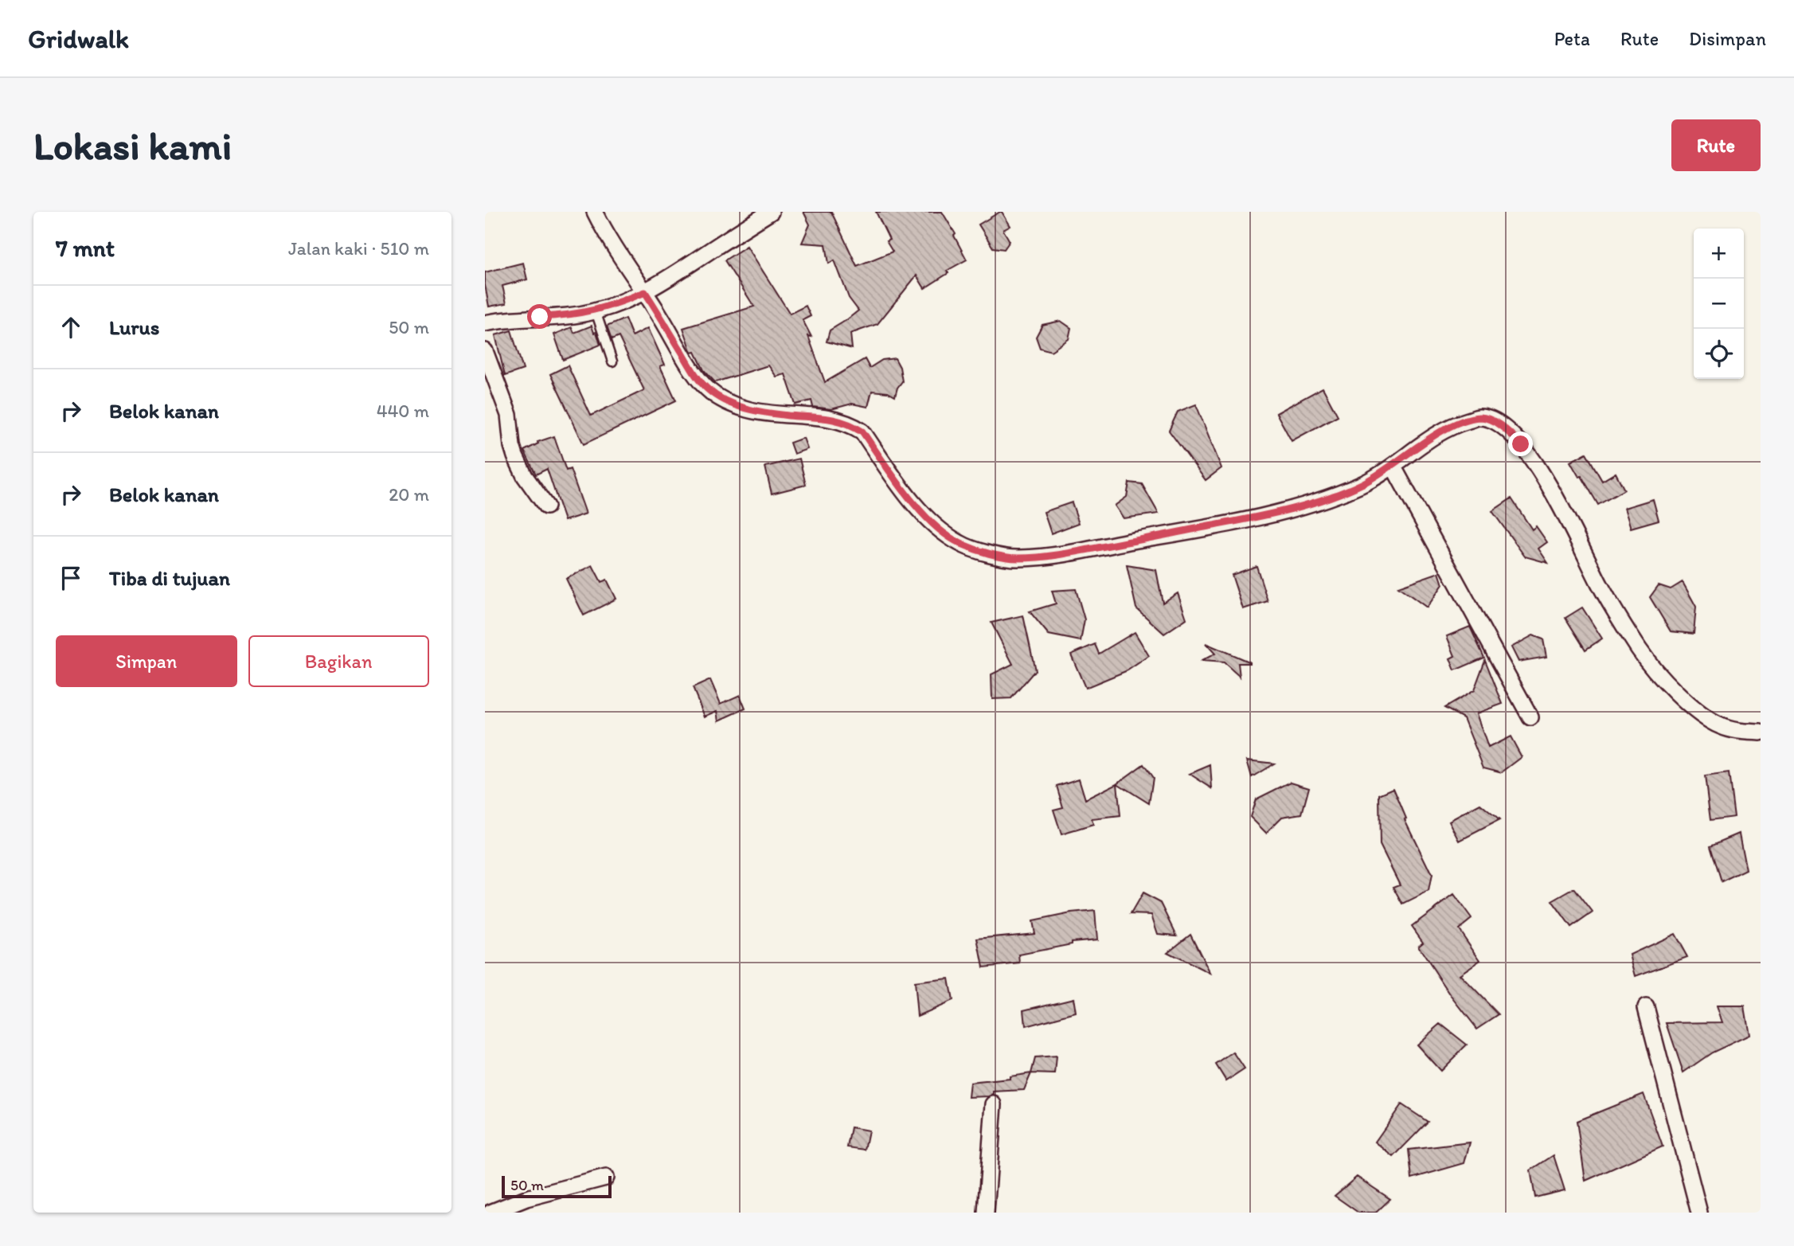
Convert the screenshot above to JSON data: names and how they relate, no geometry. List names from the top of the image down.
{
  "scale_bar": "50 m",
  "page": {
    "header": "Gridwalk",
    "nav": ["Peta", "Rute", "Disimpan"],
    "buttons": [
      "Rute",
      ["Simpan", "Bagikan"]
    ],
    "title": "Lokasi kami",
    "heading": ["7 mnt", "Jalan kaki · 510 m"],
    "map_buttons": ["+", "−"],
    "list": [
      ["Lurus", "50 m"],
      ["Belok kanan", "440 m"],
      ["Belok kanan", "20 m"],
      "Tiba di tujuan"
    ],
    "scale": "50 m"
  }
}
